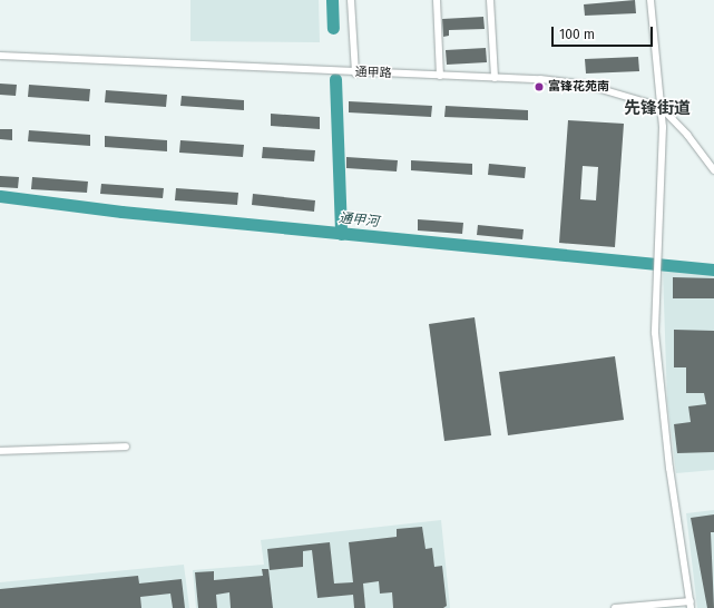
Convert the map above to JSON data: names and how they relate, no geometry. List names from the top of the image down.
{
  "streets": {
    "street": ["通甲路"]
  },
  "districts": ["先锋街道"],
  "water": ["通甲河"],
  "places": ["富锋花苑南"],
  "scale_bar": "100 m"
}
